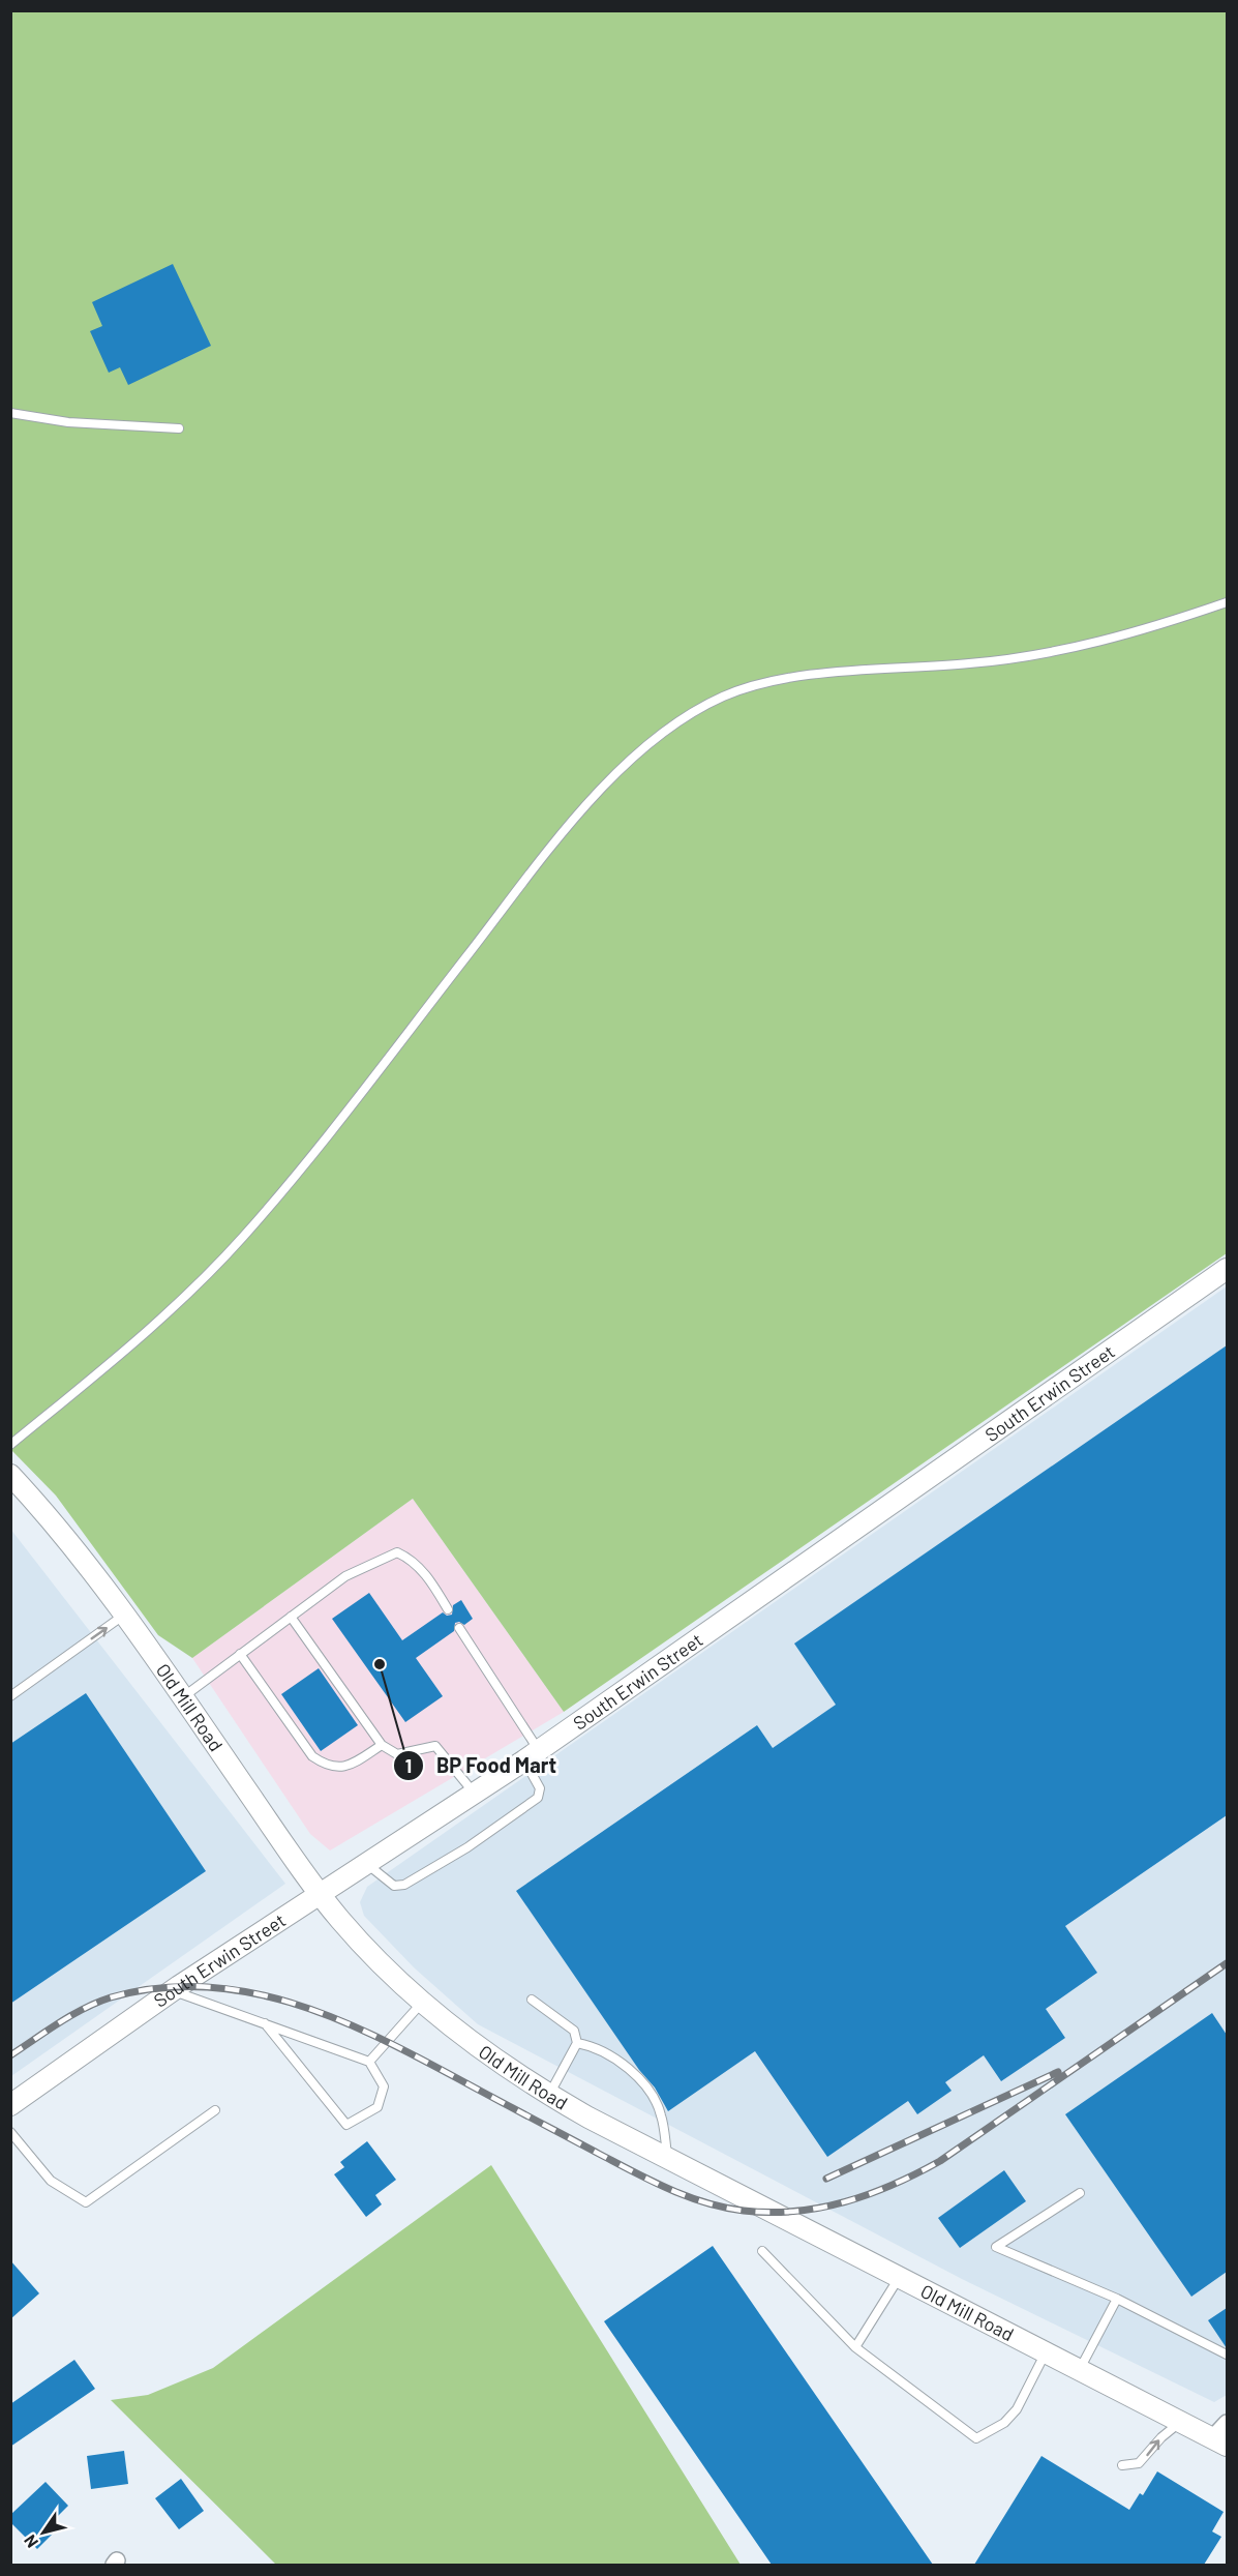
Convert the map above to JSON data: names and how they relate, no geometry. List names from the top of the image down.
{
  "streets": {
    "street": ["South Erwin Street", "Old Mill Road"]
  },
  "crossings": [
    ["South Erwin Street", "Old Mill Road"]
  ],
  "places": ["BP Food Mart"],
  "north": "bottom left"
}
